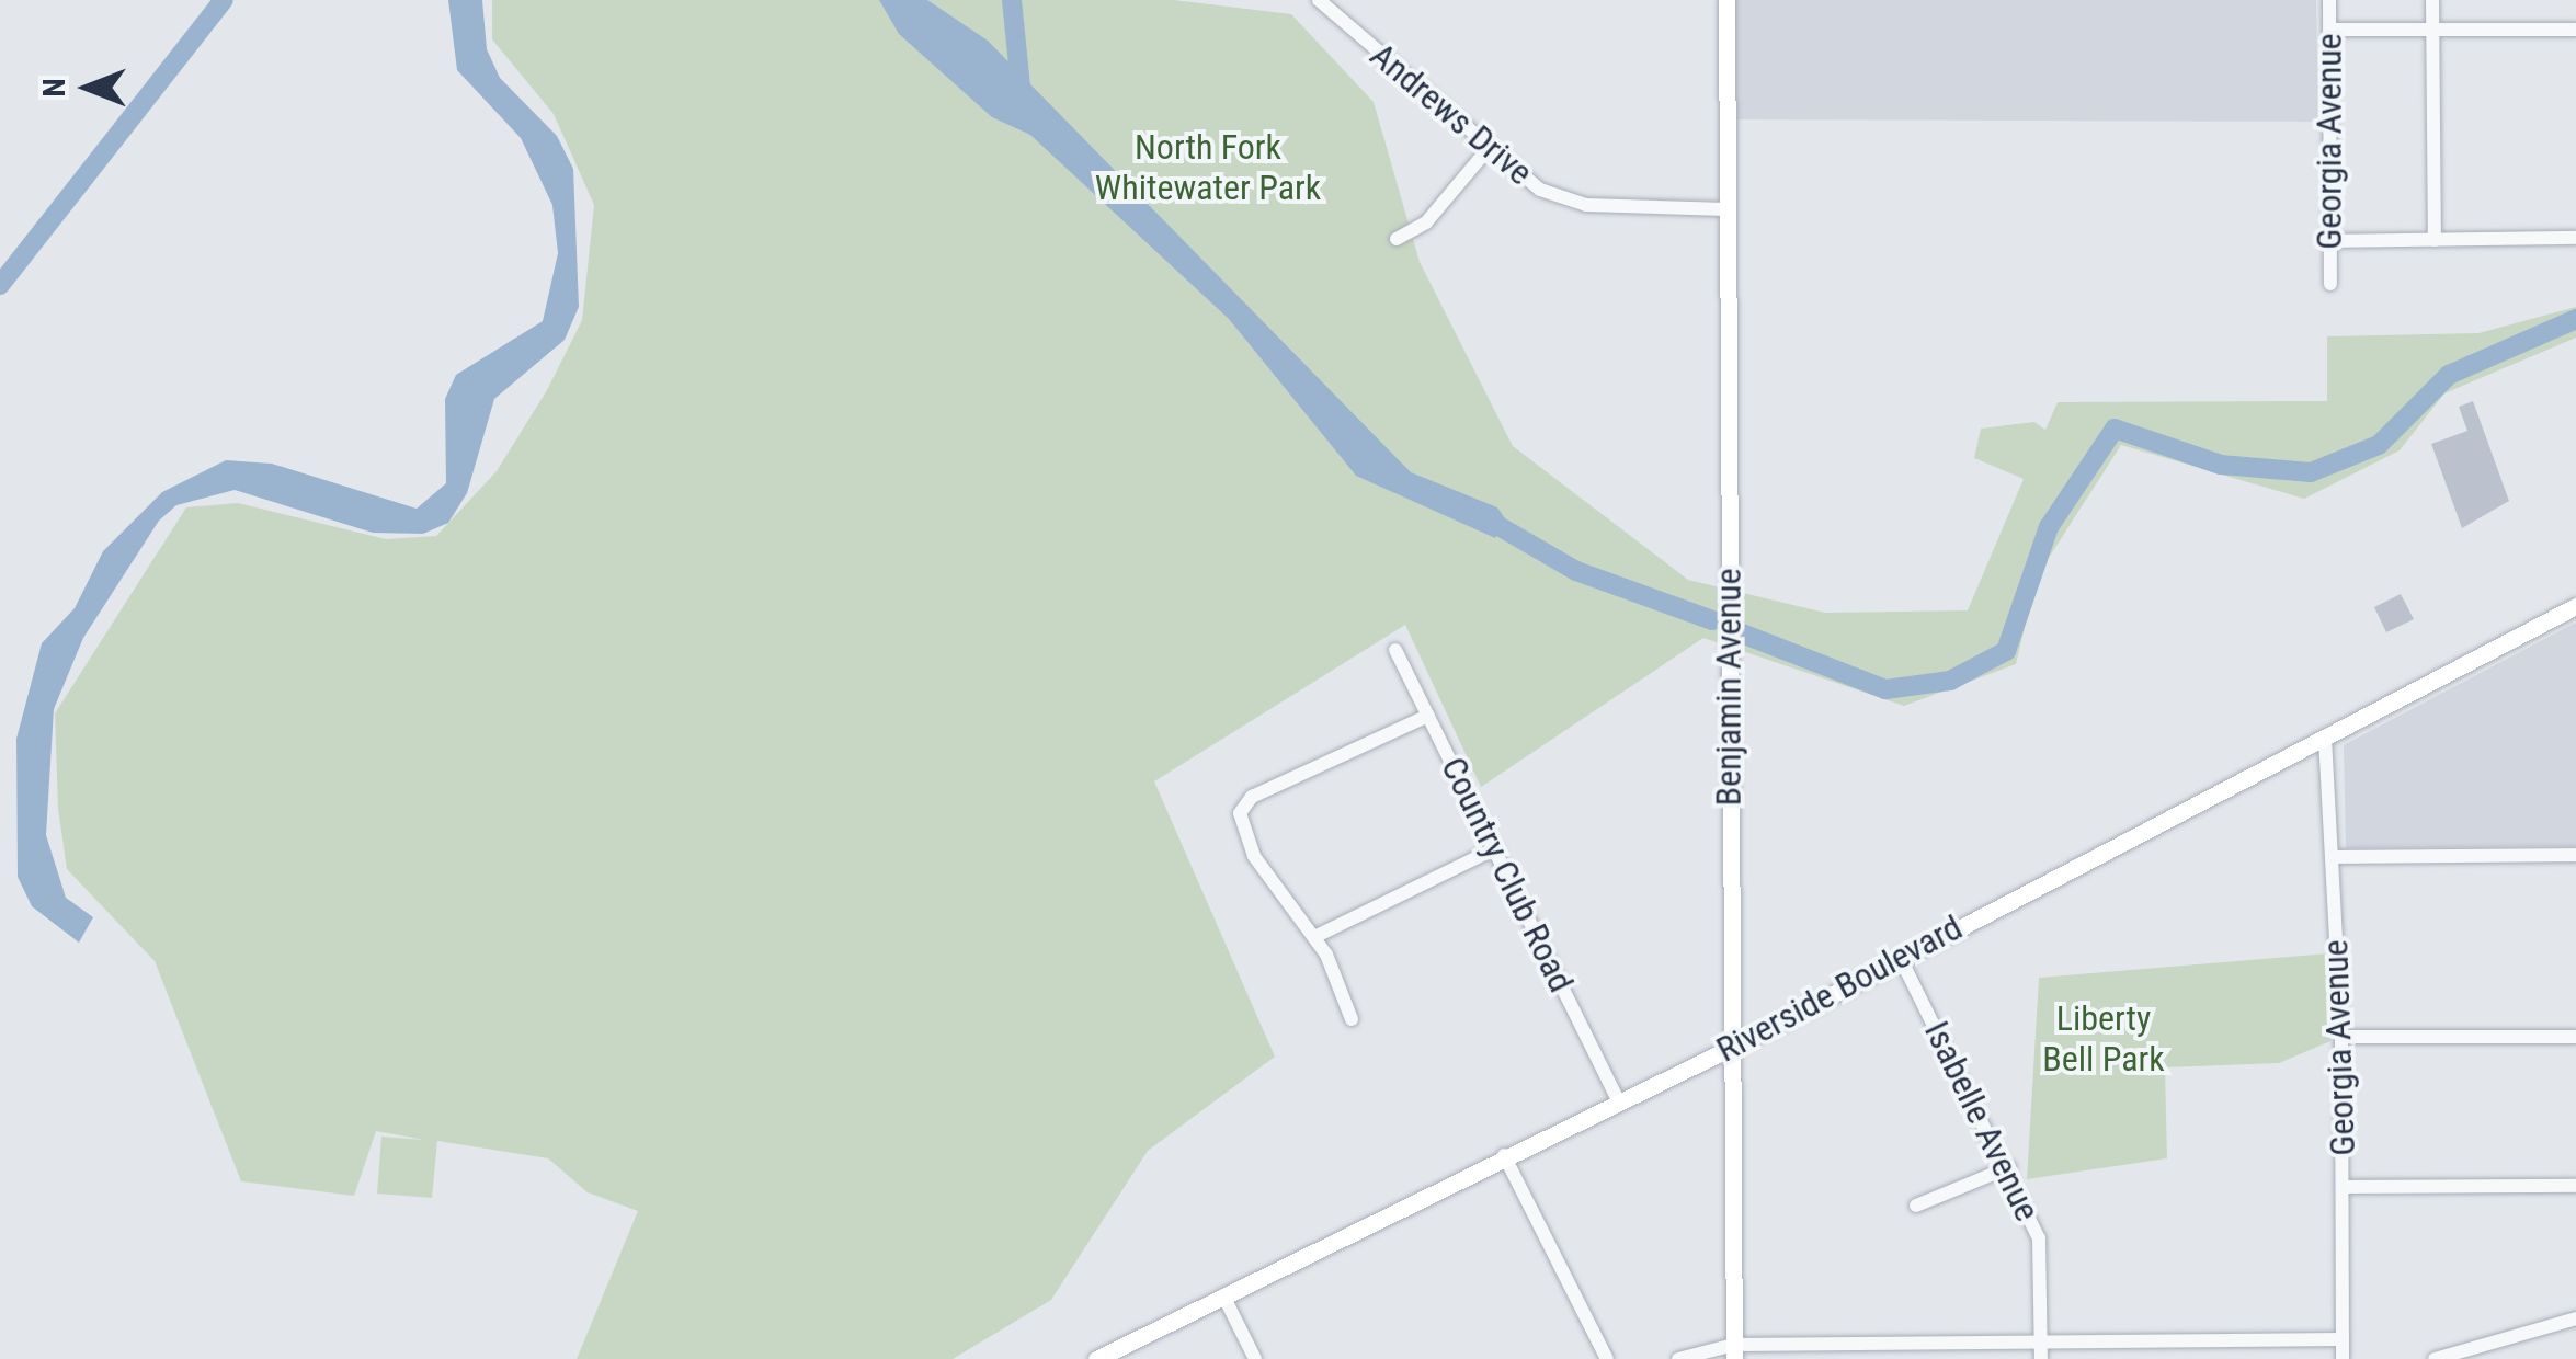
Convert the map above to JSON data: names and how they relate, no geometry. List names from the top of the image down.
{
  "streets": {
    "main road": ["Benjamin Avenue", "Riverside Boulevard"],
    "street": [
      "Andrews Drive",
      "Georgia Avenue",
      "Country Club Road",
      "Isabelle Avenue"
    ]
  },
  "crossings": [
    ["Andrews Drive", "Benjamin Avenue"],
    ["Georgia Avenue", "Riverside Boulevard"],
    ["Benjamin Avenue", "Riverside Boulevard"],
    ["Country Club Road", "Riverside Boulevard"],
    ["Riverside Boulevard", "Isabelle Avenue"]
  ],
  "parks": ["North Fork Whitewater Park", "Liberty Bell Park"],
  "north": "left"
}
